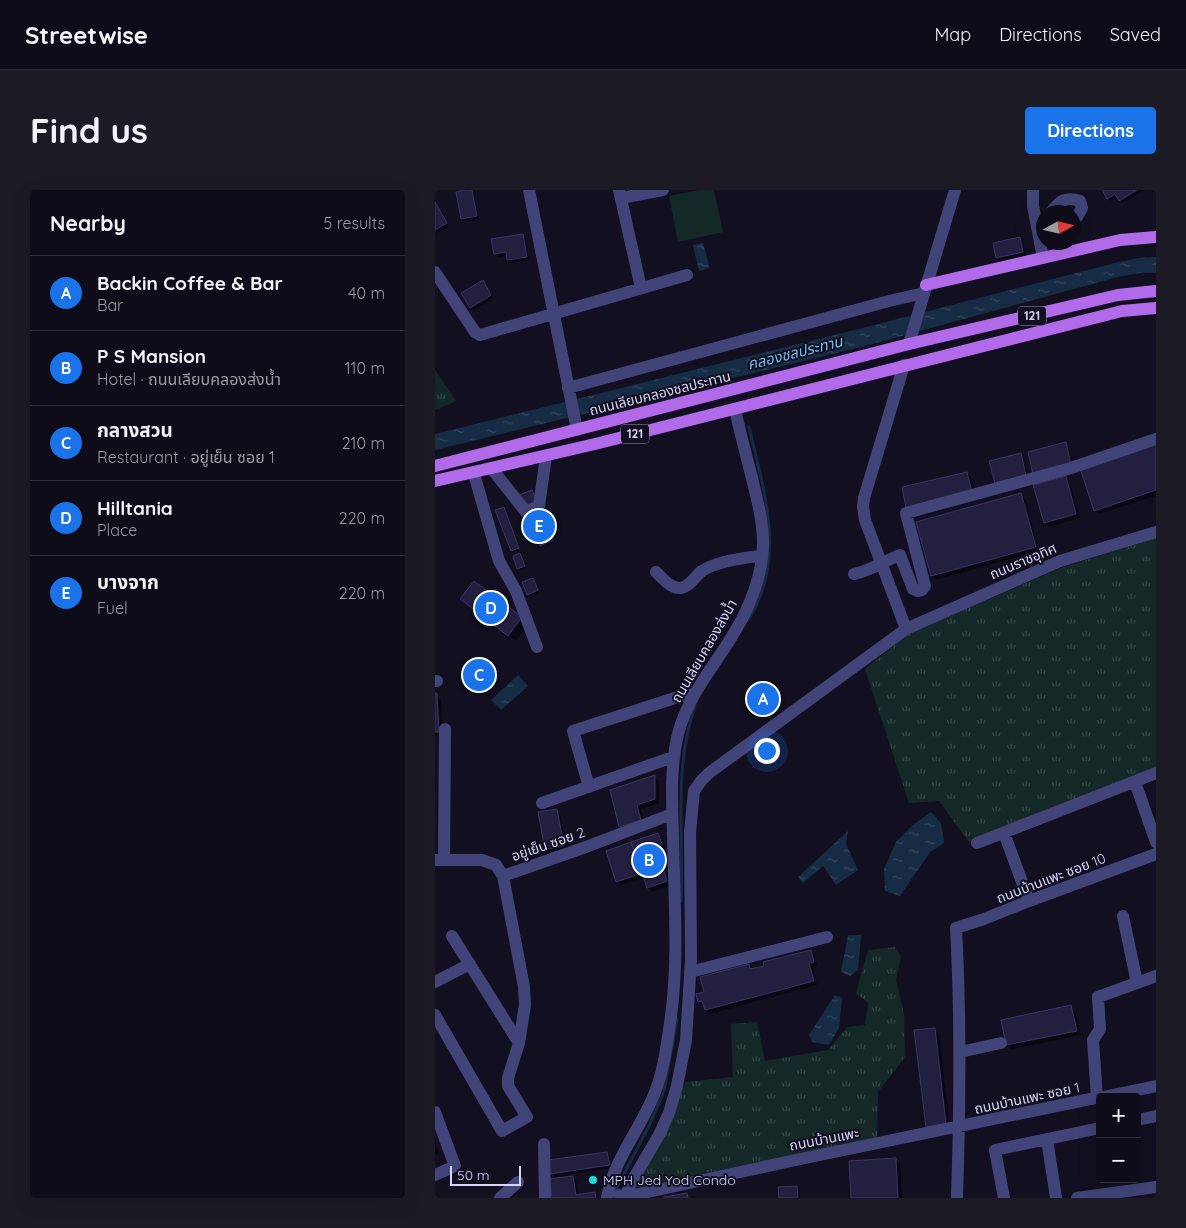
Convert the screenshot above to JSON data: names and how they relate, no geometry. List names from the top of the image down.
{
  "streets": {
    "main road": ["121", "ถนนเลียบคลองชลประทาน"],
    "street": [
      "ถนนราชอุทิศ",
      "ถนนเลียบคลองส่งน้ำ",
      "อยู่เย็น ซอย 2",
      "ถนนบ้านแพะ ซอย 10",
      "ถนนบ้านแพะ ซอย 1",
      "ถนนบ้านแพะ"
    ]
  },
  "crossings": [
    ["121", "ถนนเลียบคลองส่งน้ำ"],
    ["ถนนเลียบคลองส่งน้ำ", "อยู่เย็น ซอย 2"],
    ["ถนนบ้านแพะ ซอย 1", "ถนนบ้านแพะ"]
  ],
  "water": ["คลองชลประทาน"],
  "places": ["MPH Jed Yod Condo"],
  "scale_bar": "50 m",
  "north": "right",
  "page": {
    "header": "Streetwise",
    "nav": ["Map", "Directions", "Saved"],
    "buttons": "Directions",
    "title": "Find us",
    "heading": ["Nearby", "5 results"],
    "list": [
      {
        "mark": "A",
        "name": "Backin Coffee & Bar",
        "note": "Bar",
        "value": "40 m"
      },
      {
        "mark": "B",
        "name": "P S Mansion",
        "note": "Hotel · ถนนเลียบคลองส่งน้ำ",
        "value": "110 m"
      },
      {
        "mark": "C",
        "name": "กลางสวน",
        "note": "Restaurant · อยู่เย็น ซอย 1",
        "value": "210 m"
      },
      {
        "mark": "D",
        "name": "Hilltania",
        "note": "Place",
        "value": "220 m"
      },
      {
        "mark": "E",
        "name": "บางจาก",
        "note": "Fuel",
        "value": "220 m"
      }
    ],
    "pins": [
      "E",
      "D",
      "C",
      "A",
      "B"
    ],
    "map_buttons": ["+", "−"],
    "scale": "50 m"
  }
}
